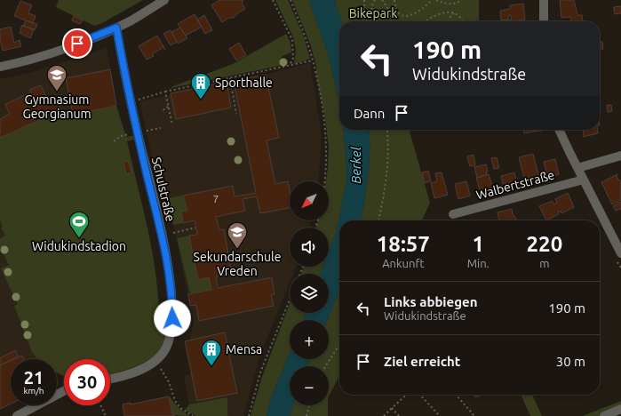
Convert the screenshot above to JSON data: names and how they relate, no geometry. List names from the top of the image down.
{
  "streets": {
    "street": ["Walbertstraße", "Schulstraße"]
  },
  "water": ["Berkel"],
  "parks": ["Bikepark"],
  "places": {
    "school or university": ["Gymnasium Georgianum", "Sekundarschule Vreden"],
    "building": ["Sporthalle", "Mensa"],
    "sports": ["Widukindstadion"]
  },
  "house_numbers": ["7"],
  "north": "bottom left",
  "page": {
    "turn": ["190 m", "Widukindstraße"],
    "then": "Dann",
    "map_buttons": ["+", "−"],
    "eta": [
      "18:57",
      "Ankunft",
      "1",
      "Min.",
      "220",
      "m"
    ],
    "list": [
      {
        "name": "Links abbiegen",
        "note": "Widukindstraße",
        "value": "190 m"
      },
      {
        "name": "Ziel erreicht",
        "value": "30 m"
      }
    ],
    "speed": "21 km/h",
    "limit": "30"
  }
}
